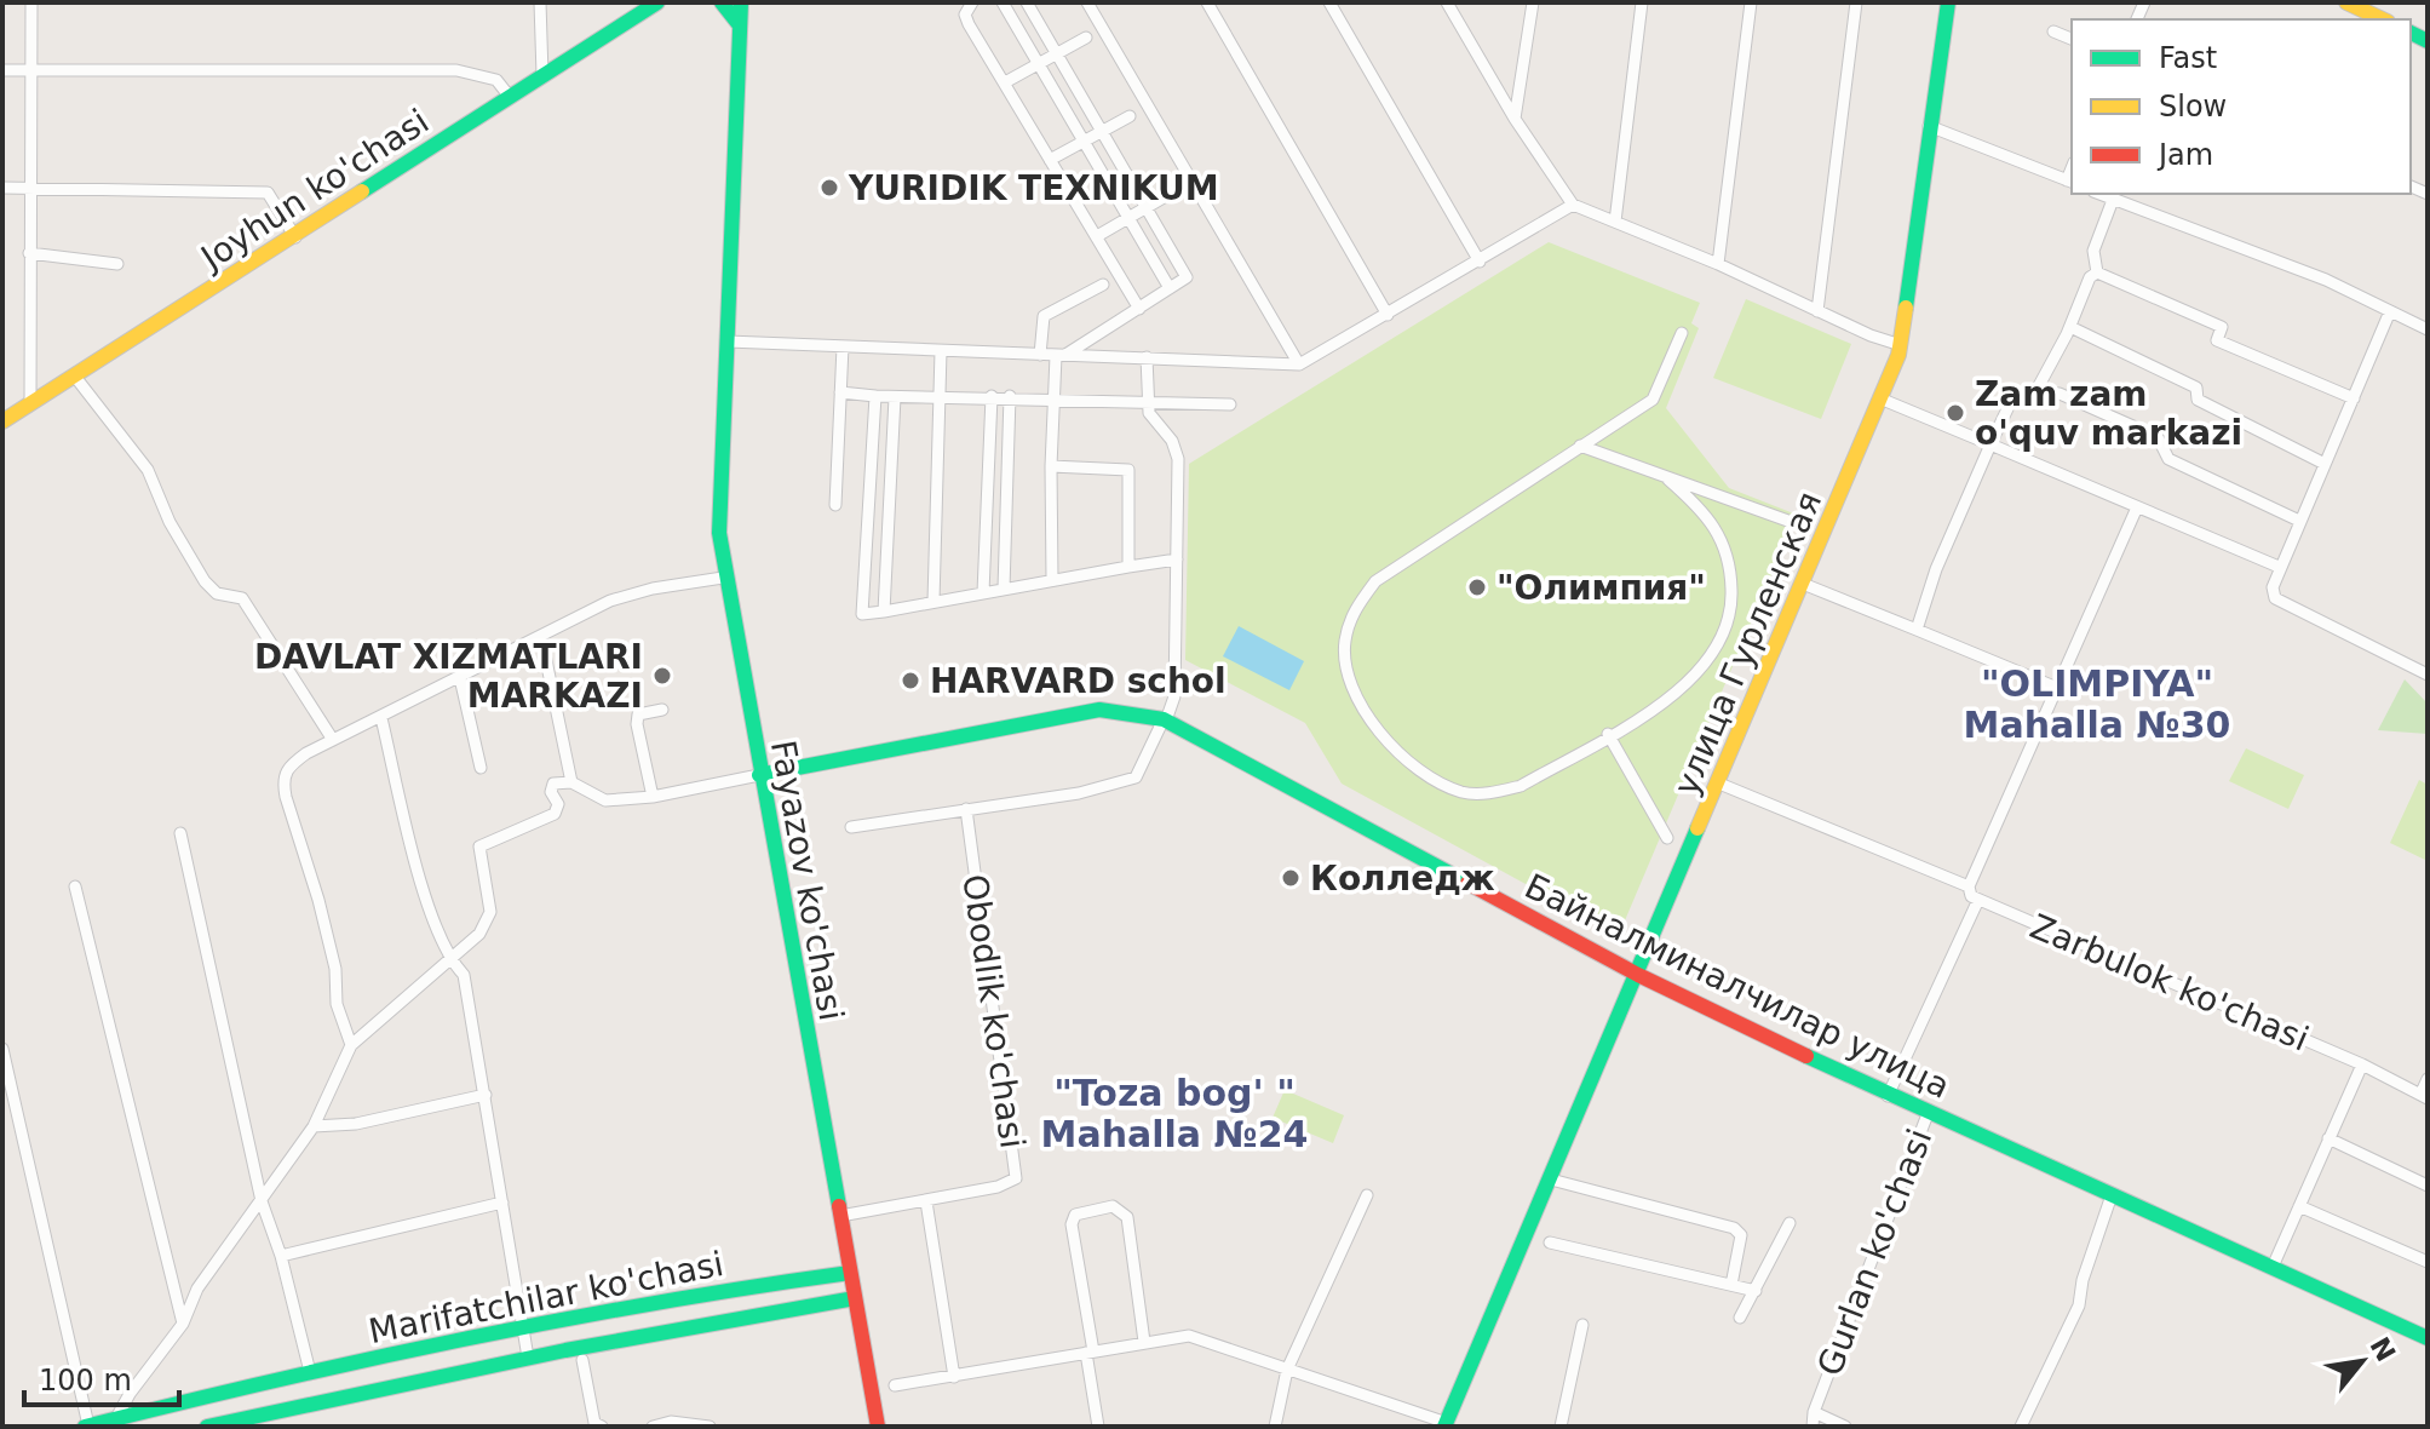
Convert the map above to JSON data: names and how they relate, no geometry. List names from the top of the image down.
{
  "streets": {
    "street": [
      "Joyhun ko'chasi",
      "улица Гурленская",
      "Fayazov ko'chasi",
      "Zarbulok ko'chasi",
      "Байналминалчилар улица",
      "Obodlik ko'chasi",
      "Gurlan ko'chasi",
      "Marifatchilar ko'chasi"
    ]
  },
  "crossings": [
    ["улица Гурленская", "Байналминалчилар улица"],
    ["Fayazov ko'chasi", "Байналминалчилар улица"],
    ["Fayazov ko'chasi", "Obodlik ko'chasi"],
    ["Fayazov ko'chasi", "Marifatchilar ko'chasi"],
    ["Байналминалчилар улица", "Gurlan ko'chasi"]
  ],
  "districts": ["\"OLIMPIYA\" Mahalla №30", "\"Toza bog' \" Mahalla №24"],
  "places": [
    "YURIDIK TEXNIKUM",
    "Zam zam o'quv markazi",
    "\"Олимпия\"",
    "DAVLAT XIZMATLARI MARKAZI",
    "HARVARD schol",
    "Колледж"
  ],
  "legend": ["Fast", "Slow", "Jam"],
  "scale_bar": "100 m",
  "north": "top right"
}
